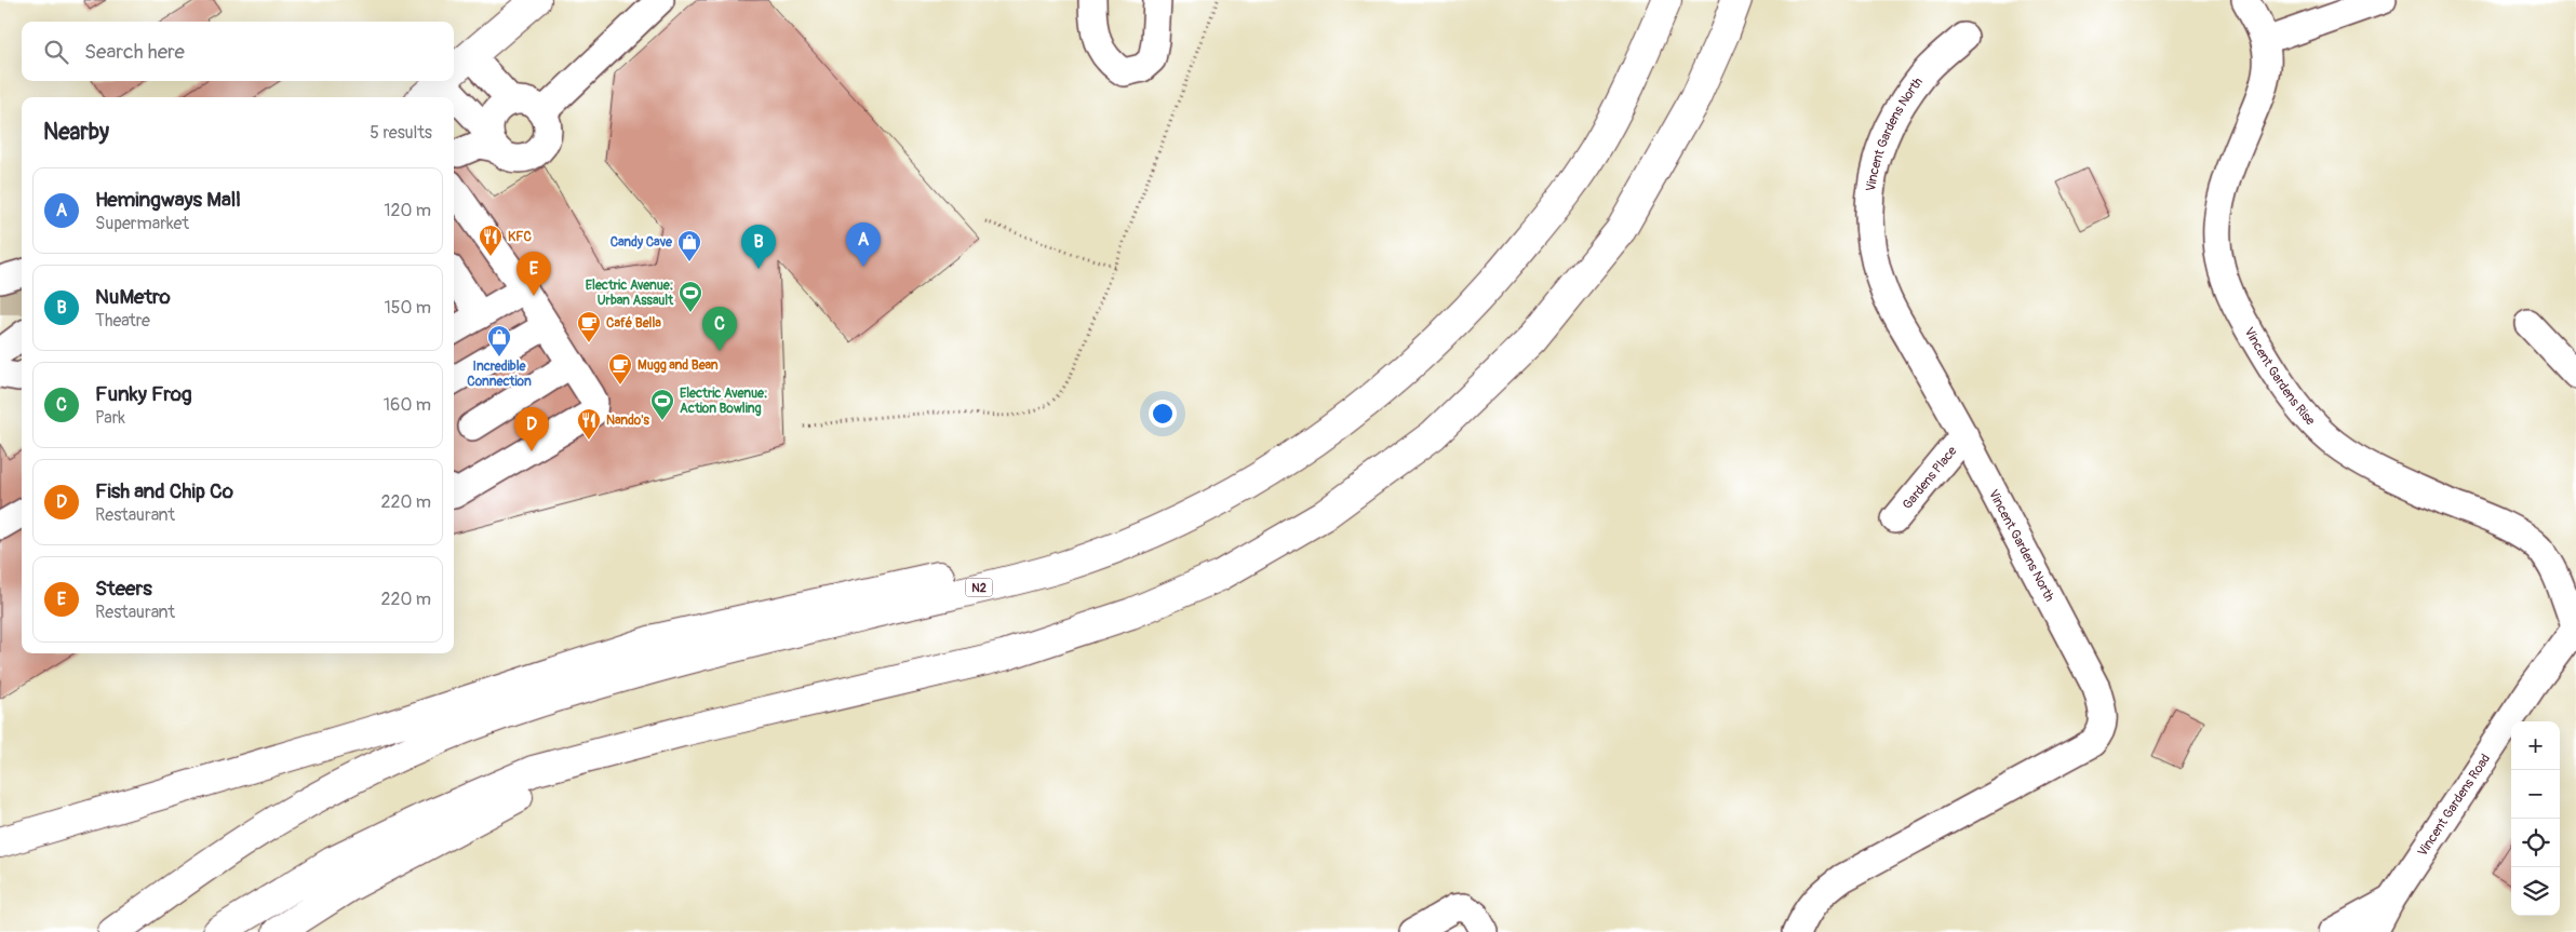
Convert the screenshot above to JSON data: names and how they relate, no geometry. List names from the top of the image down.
{
  "streets": {
    "main road": ["N2"],
    "street": [
      "Vincent Gardens North",
      "Vincent Gardens Rise",
      "Gardens Place",
      "Vincent Gardens Road"
    ]
  },
  "crossings": [
    ["Vincent Gardens North", "Gardens Place"],
    ["Vincent Gardens Rise", "Vincent Gardens Road"]
  ],
  "places": {
    "restaurant": ["KFC", "Nando's"],
    "shop": ["Candy Cave", "Incredible Connection"],
    "sports": ["Electric Avenue: Urban Assault", "Electric Avenue: Action Bowling"],
    "cafe": ["Café Bella", "Mugg and Bean"]
  },
  "page": {
    "search": "Search here",
    "heading": ["Nearby", "5 results"],
    "list": [
      {
        "mark": "A",
        "name": "Hemingways Mall",
        "note": "Supermarket",
        "value": "120 m"
      },
      {
        "mark": "B",
        "name": "NuMetro",
        "note": "Theatre",
        "value": "150 m"
      },
      {
        "mark": "C",
        "name": "Funky Frog",
        "note": "Park",
        "value": "160 m"
      },
      {
        "mark": "D",
        "name": "Fish and Chip Co",
        "note": "Restaurant",
        "value": "220 m"
      },
      {
        "mark": "E",
        "name": "Steers",
        "note": "Restaurant",
        "value": "220 m"
      }
    ],
    "pins": [
      "A",
      "B",
      "E",
      "C",
      "D"
    ],
    "map_buttons": ["+", "−"]
  }
}
